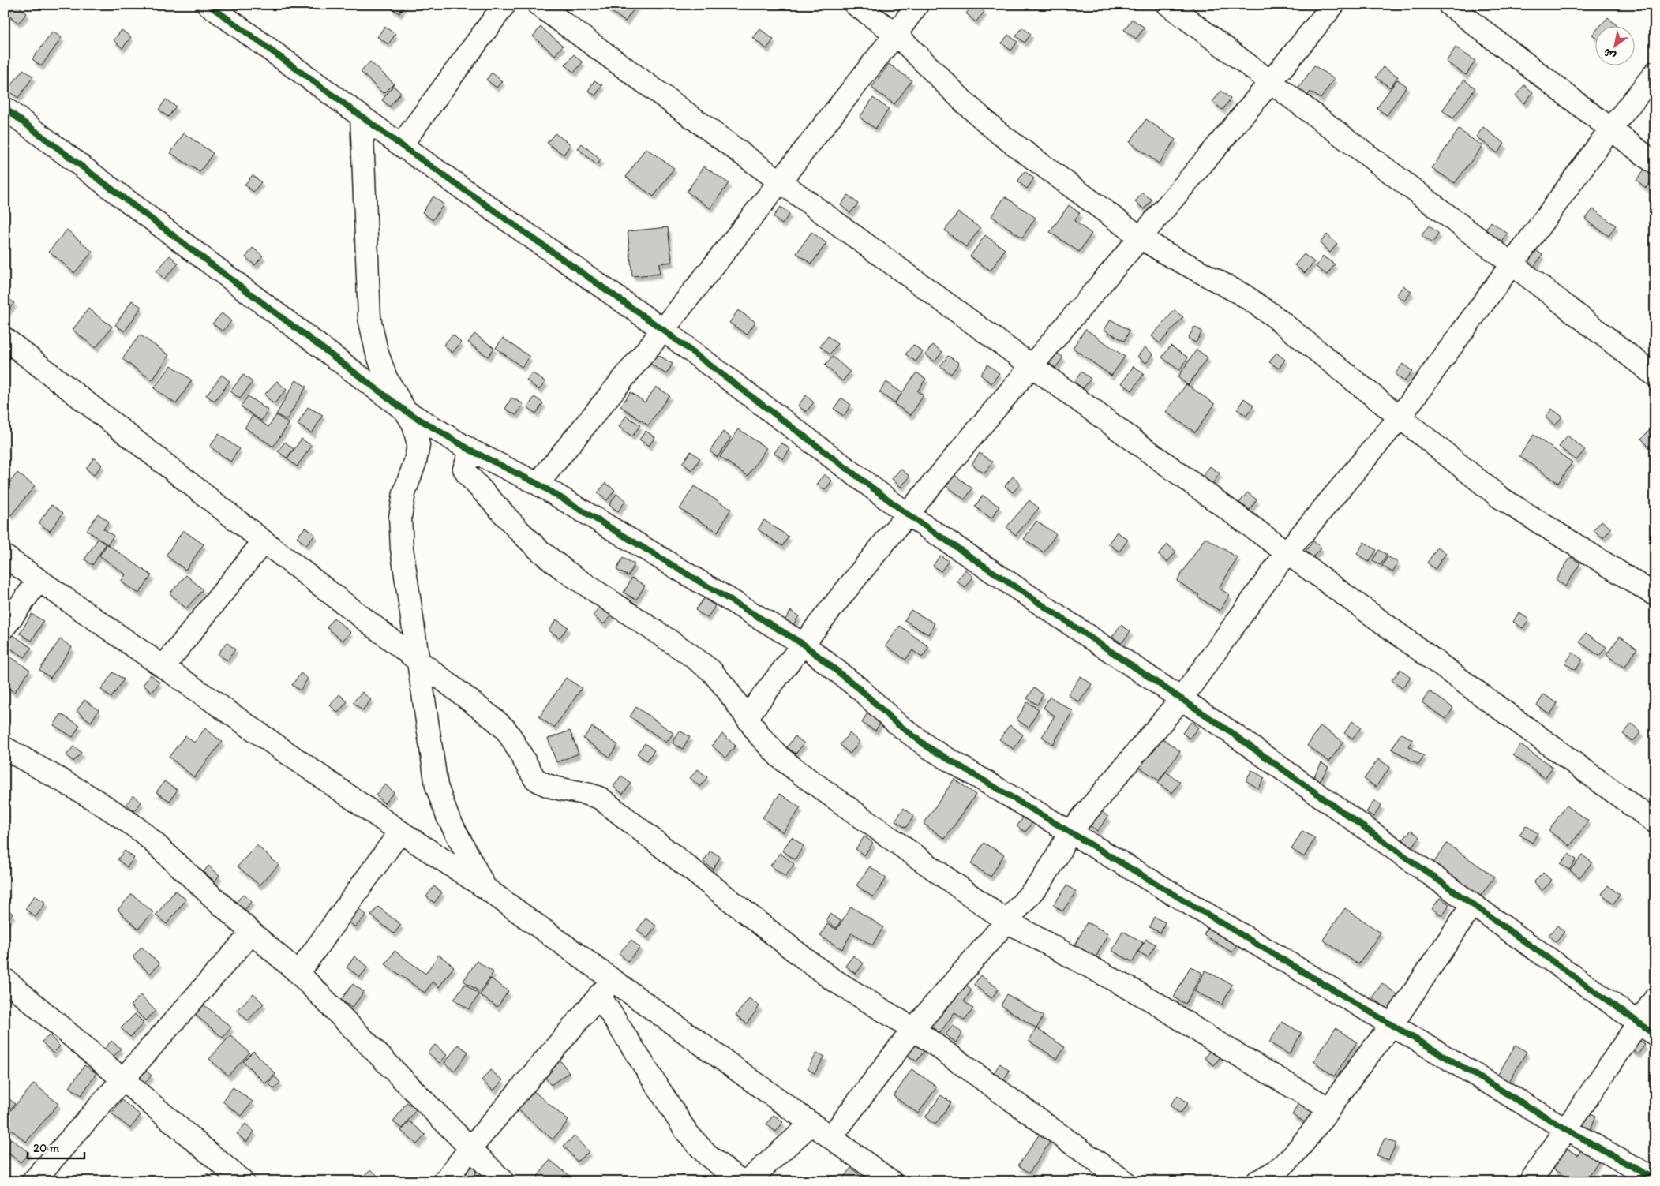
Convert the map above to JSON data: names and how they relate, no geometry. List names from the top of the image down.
{
  "scale_bar": "20 m",
  "north": "bottom left"
}
